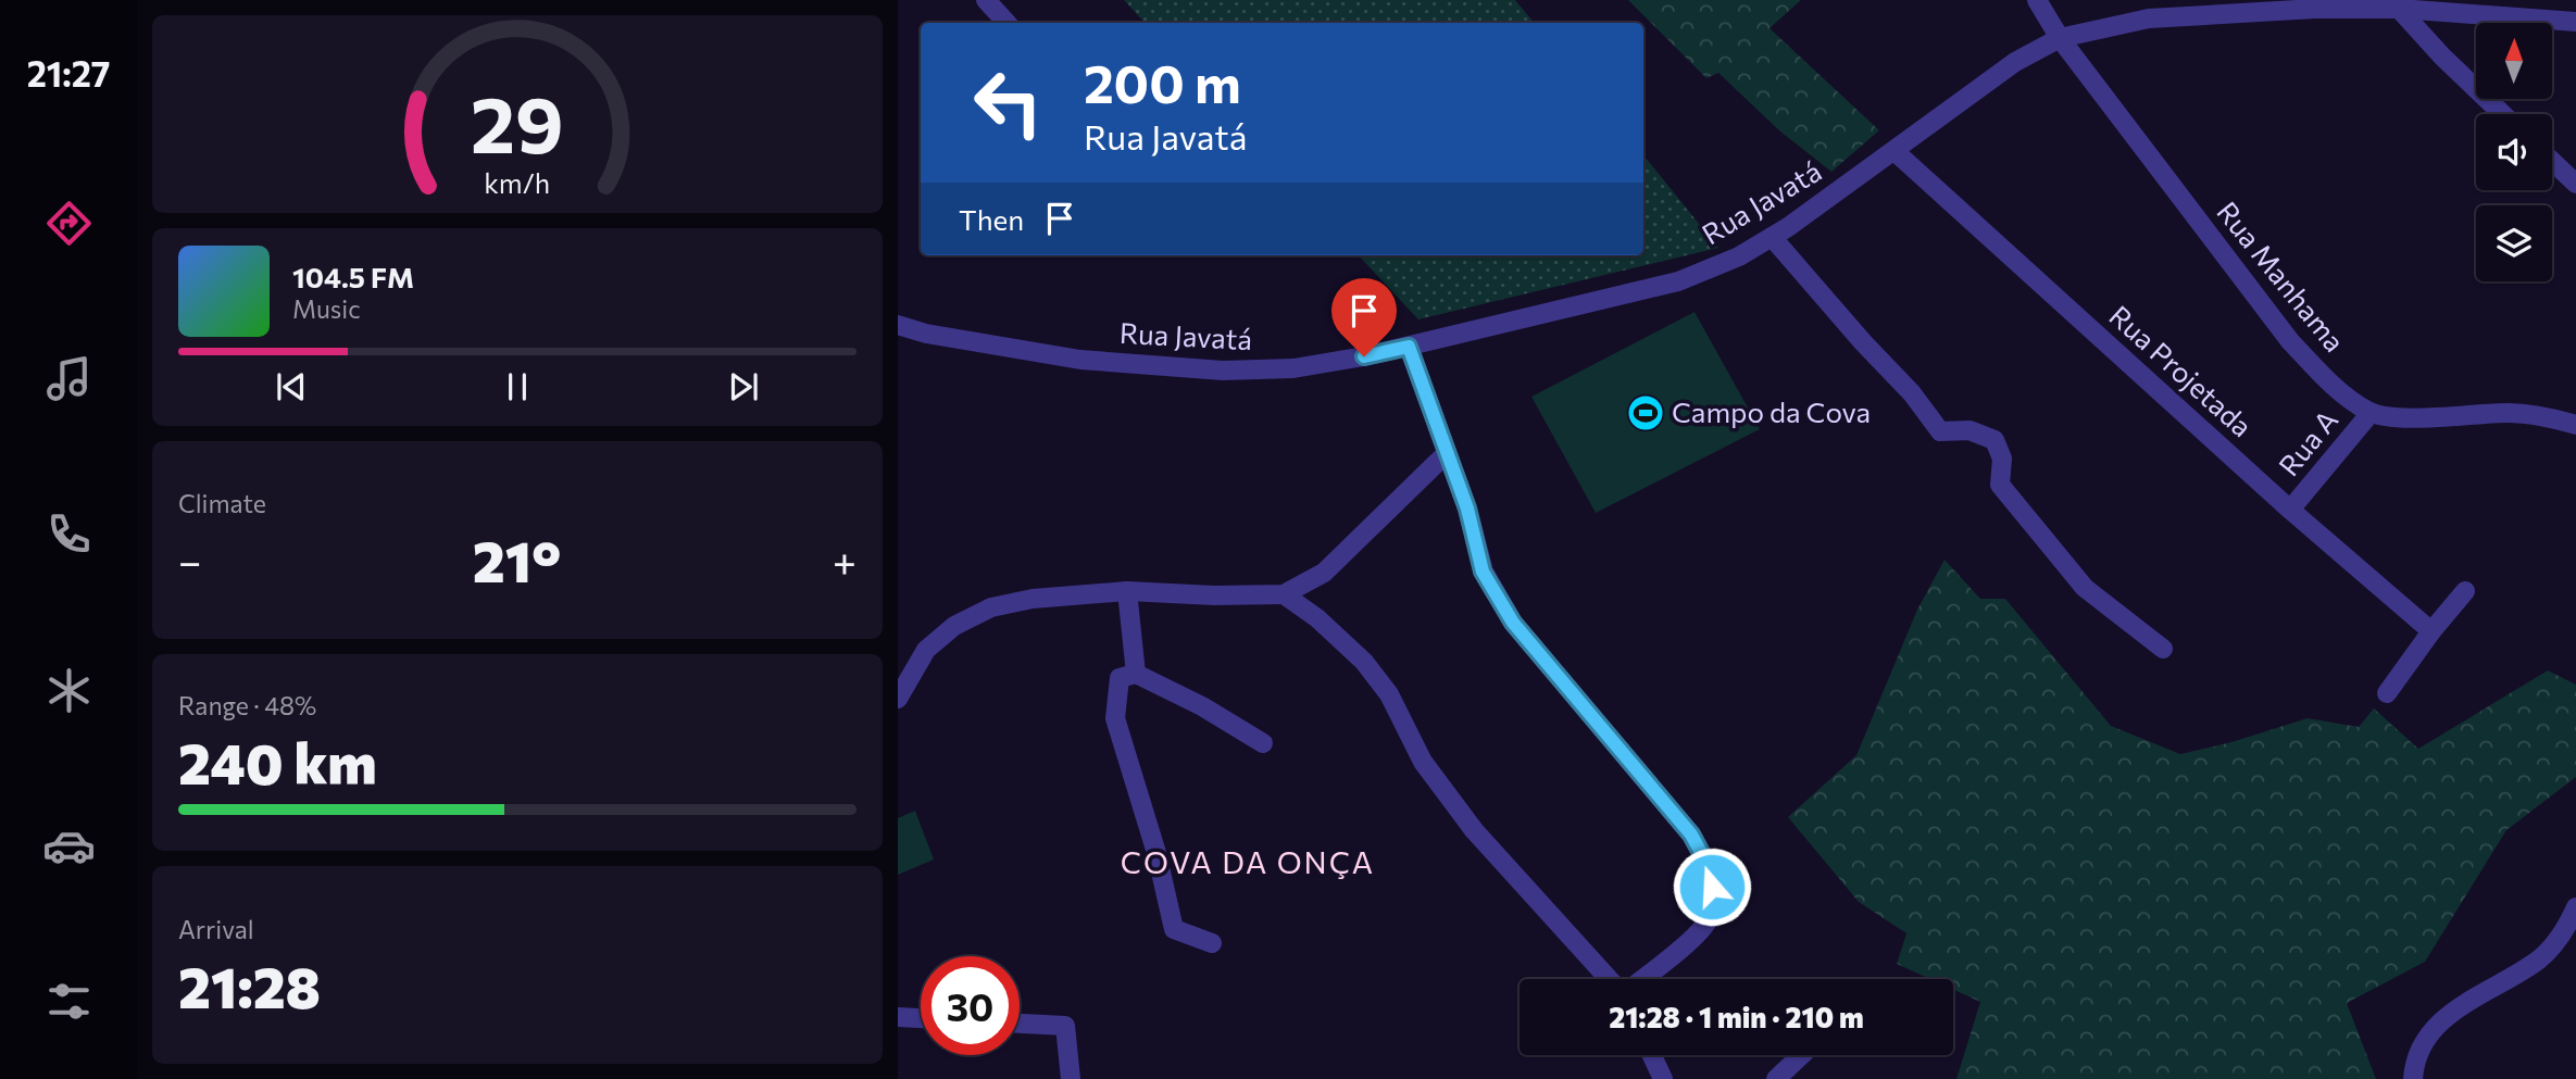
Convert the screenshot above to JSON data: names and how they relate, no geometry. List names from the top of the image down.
{
  "streets": {
    "street": [
      "Rua Javatá",
      "Rua Manhama",
      "Rua Projetada",
      "Rua A"
    ]
  },
  "crossings": [
    ["Rua Javatá", "Rua Manhama"],
    ["Rua Javatá", "Rua Projetada"],
    ["Rua Manhama", "Rua A"],
    ["Rua Projetada", "Rua A"]
  ],
  "districts": ["COVA DA ONÇA"],
  "places": {
    "sports": ["Campo da Cova"]
  },
  "north": "top",
  "page": {
    "tabs": "21:27",
    "turn": ["200 m", "Rua Javatá"],
    "then": "Then",
    "song": ["104.5 FM", "Music"],
    "tile": [
      "Climate",
      ["Range · 48%", "240 km"],
      ["Arrival", "21:28"]
    ],
    "heat": ["−", "21°", "+"],
    "limit": "30",
    "trip": "21:28 · 1 min · 210 m",
    "gauge": ["29", "km/h"]
  }
}
